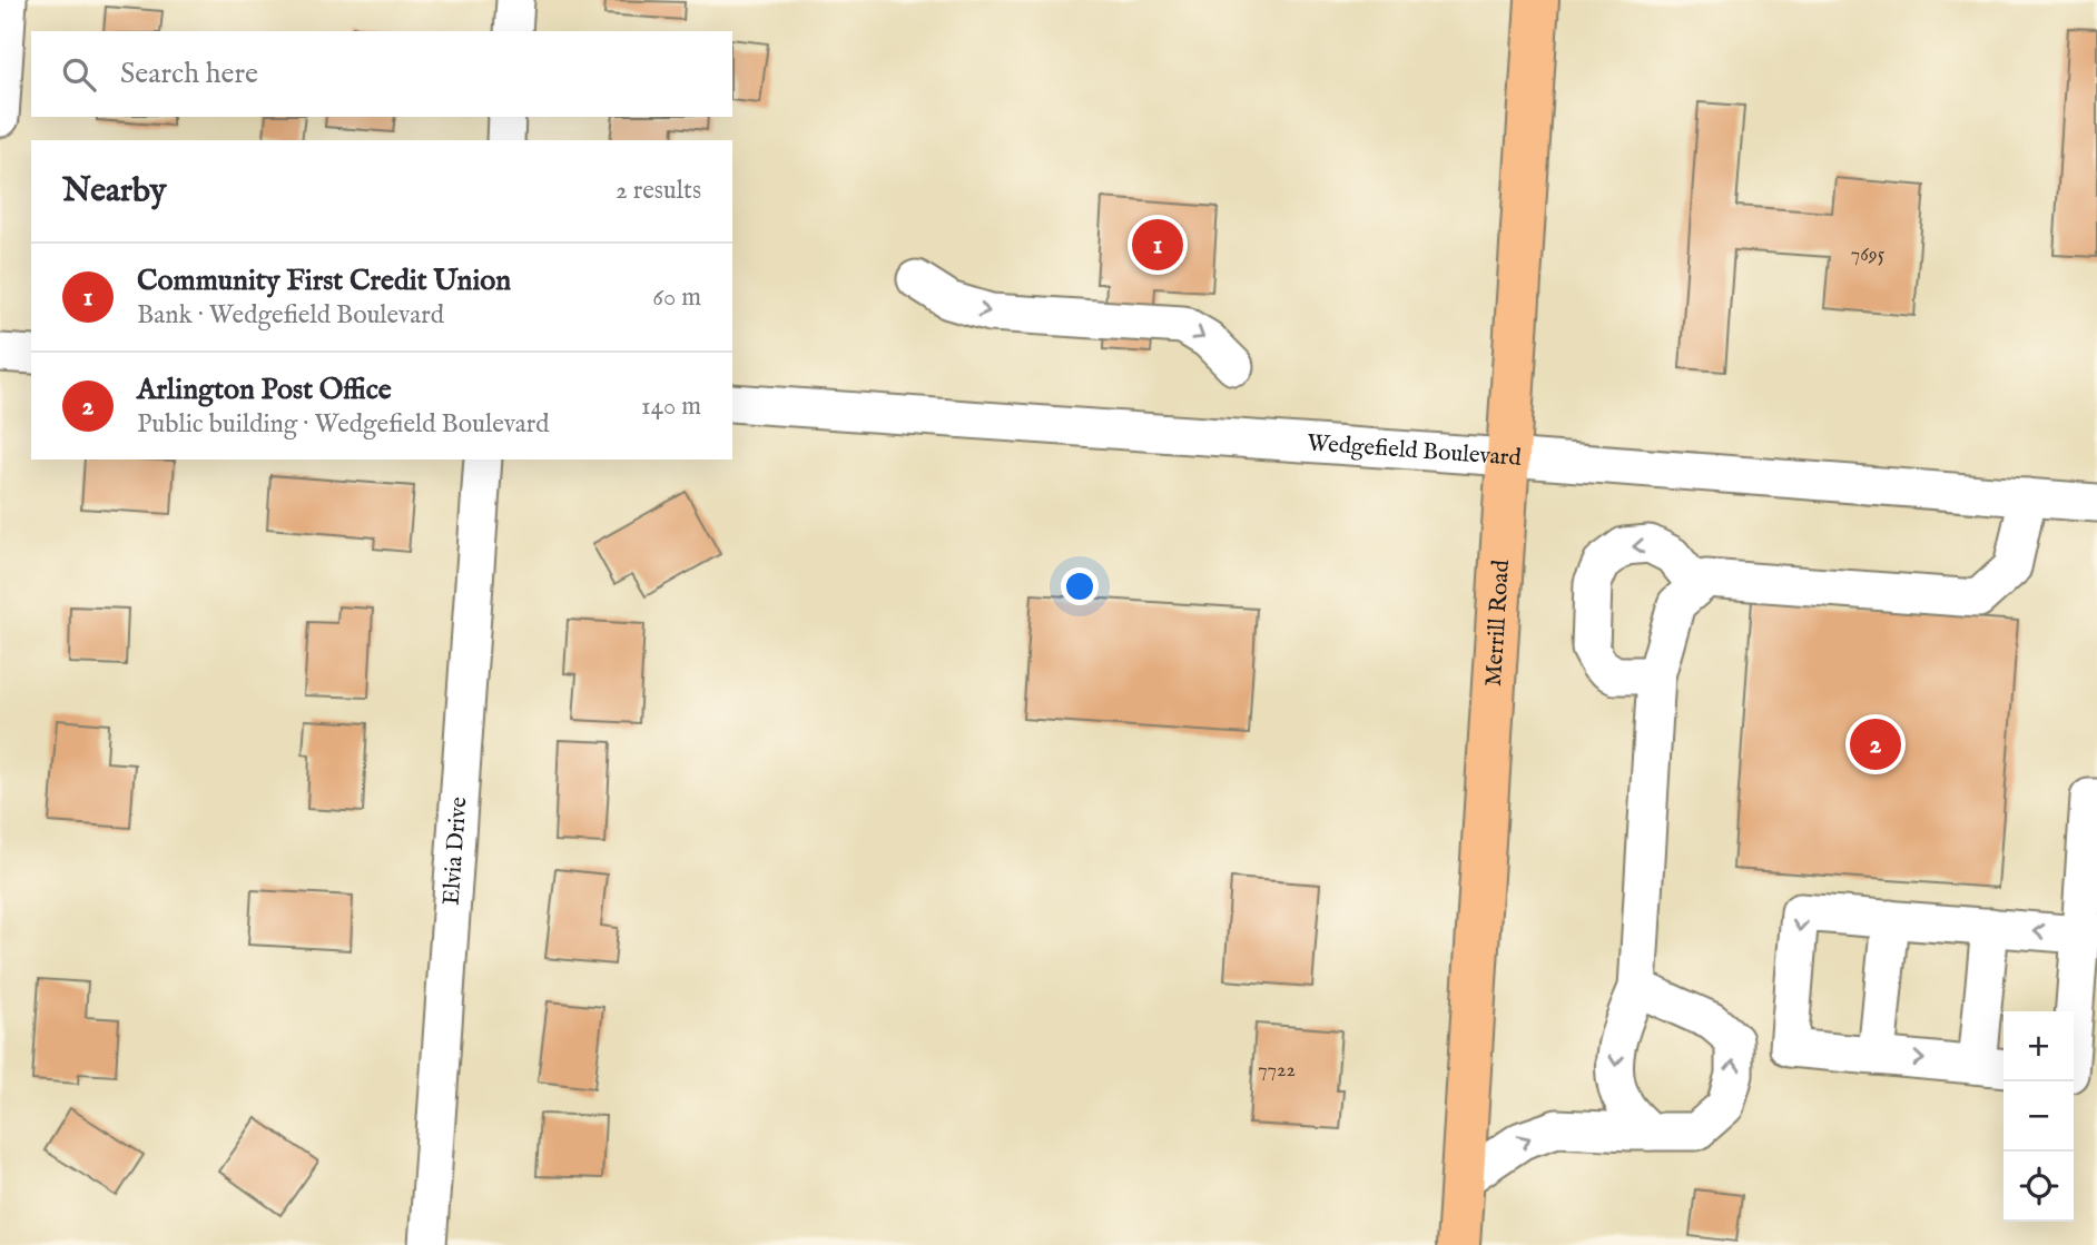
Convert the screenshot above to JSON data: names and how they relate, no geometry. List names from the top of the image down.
{
  "streets": {
    "main road": ["Merrill Road"],
    "street": ["Wedgefield Boulevard", "Elvia Drive"]
  },
  "crossings": [
    ["Wedgefield Boulevard", "Merrill Road"]
  ],
  "house_numbers": ["7695", "7722"],
  "page": {
    "search": "Search here",
    "heading": ["Nearby", "2 results"],
    "pins": ["1", "2"],
    "list": [
      {
        "mark": "1",
        "name": "Community First Credit Union",
        "note": "Bank · Wedgefield Boulevard",
        "value": "60 m"
      },
      {
        "mark": "2",
        "name": "Arlington Post Office",
        "note": "Public building · Wedgefield Boulevard",
        "value": "140 m"
      }
    ],
    "map_buttons": ["+", "−"]
  }
}
